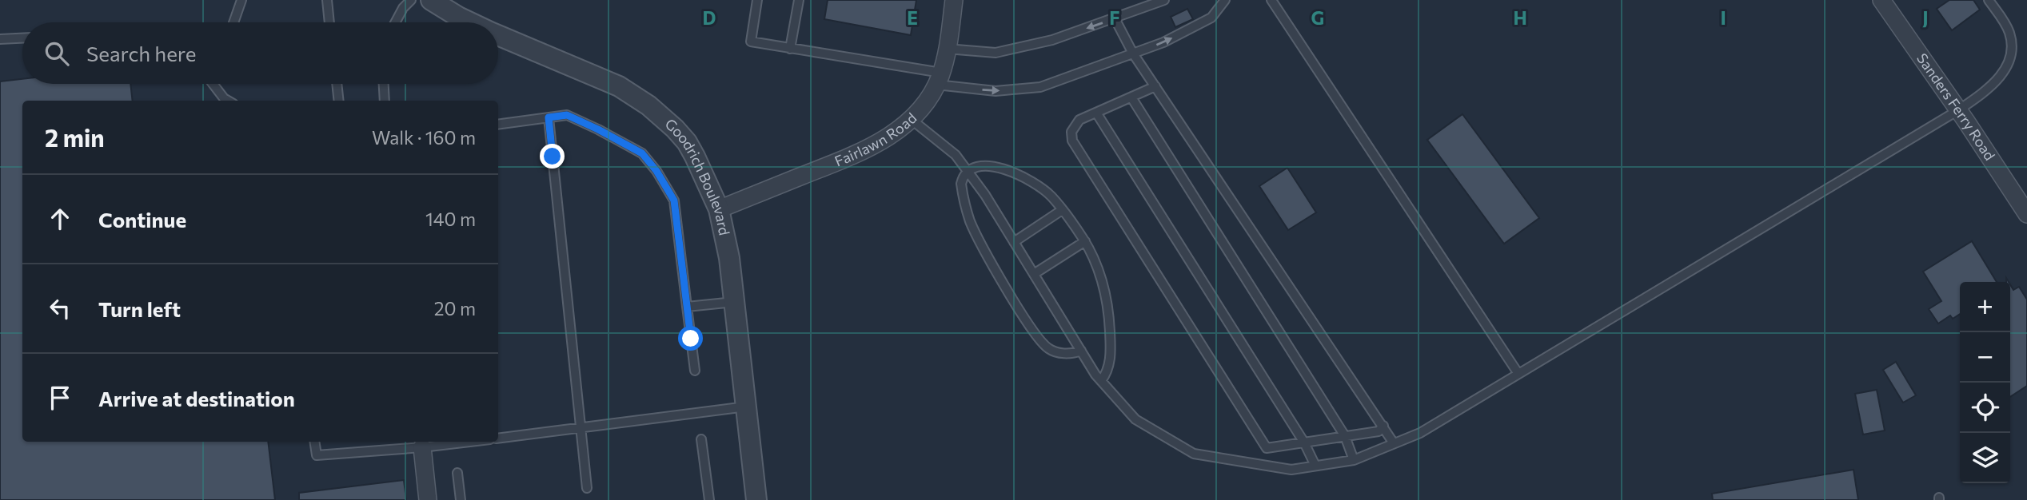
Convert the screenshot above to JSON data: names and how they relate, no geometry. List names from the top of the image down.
{
  "streets": {
    "street": ["Sanders Ferry Road", "Fairlawn Road", "Goodrich Boulevard"]
  },
  "crossings": [
    ["Fairlawn Road", "Goodrich Boulevard"]
  ],
  "page": {
    "search": "Search here",
    "heading": ["2 min", "Walk · 160 m"],
    "list": [
      ["Continue", "140 m"],
      ["Turn left", "20 m"],
      "Arrive at destination"
    ],
    "map_buttons": ["+", "−"]
  },
  "grid": {
    "columns": [
      "D",
      "E",
      "F",
      "G",
      "H",
      "I",
      "J"
    ]
  }
}
